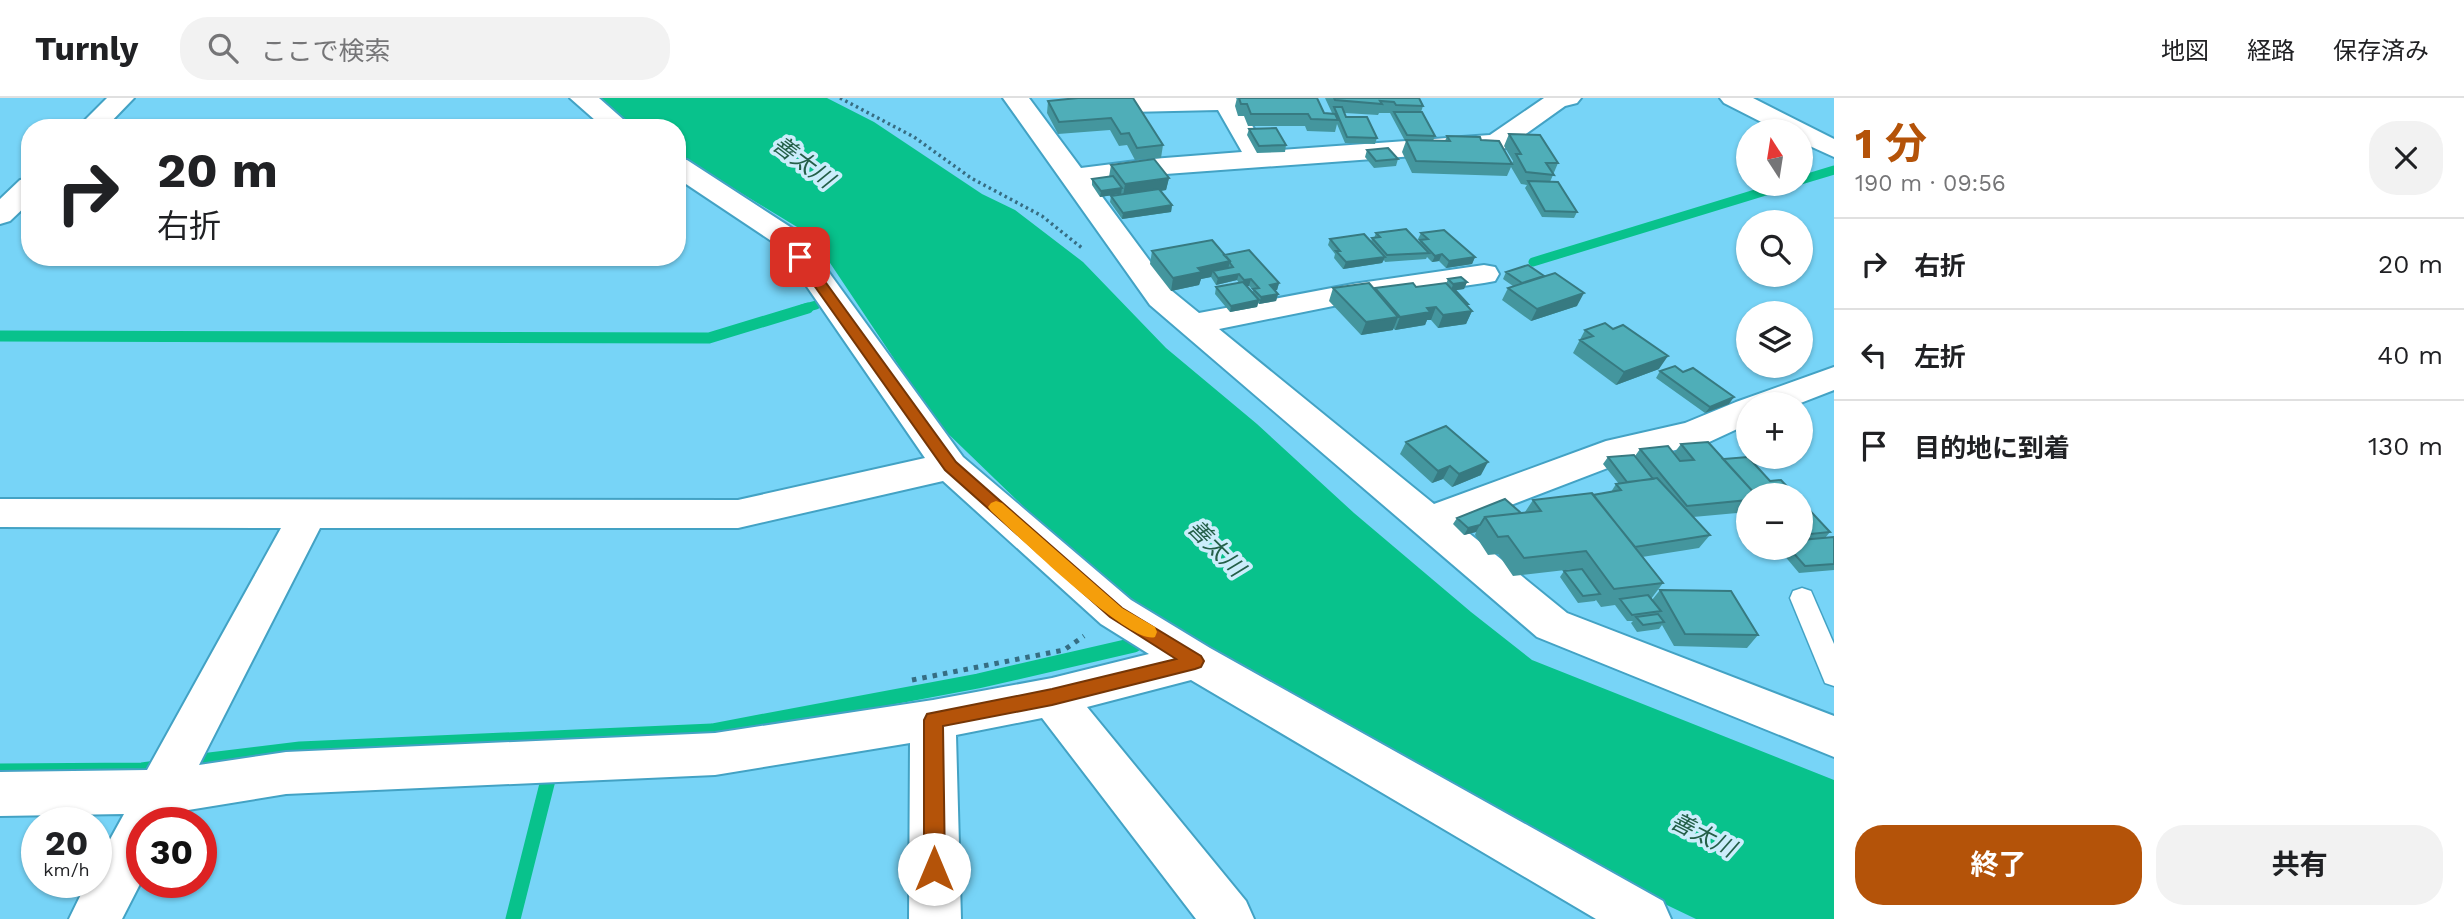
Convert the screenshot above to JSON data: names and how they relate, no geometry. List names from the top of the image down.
{
  "water": ["善太川"],
  "north": "top",
  "page": {
    "header": "Turnly",
    "search": "ここで検索",
    "nav": ["地図", "経路", "保存済み"],
    "heading": ["1 分", "190 m · 09:56"],
    "map_buttons": ["+", "−"],
    "turn": ["20 m", "右折"],
    "list": [
      {
        "name": "右折",
        "value": "20 m"
      },
      {
        "name": "左折",
        "value": "40 m"
      },
      {
        "name": "目的地に到着",
        "value": "130 m"
      }
    ],
    "speed": "20 km/h",
    "limit": "30",
    "buttons": ["終了", "共有"]
  }
}
